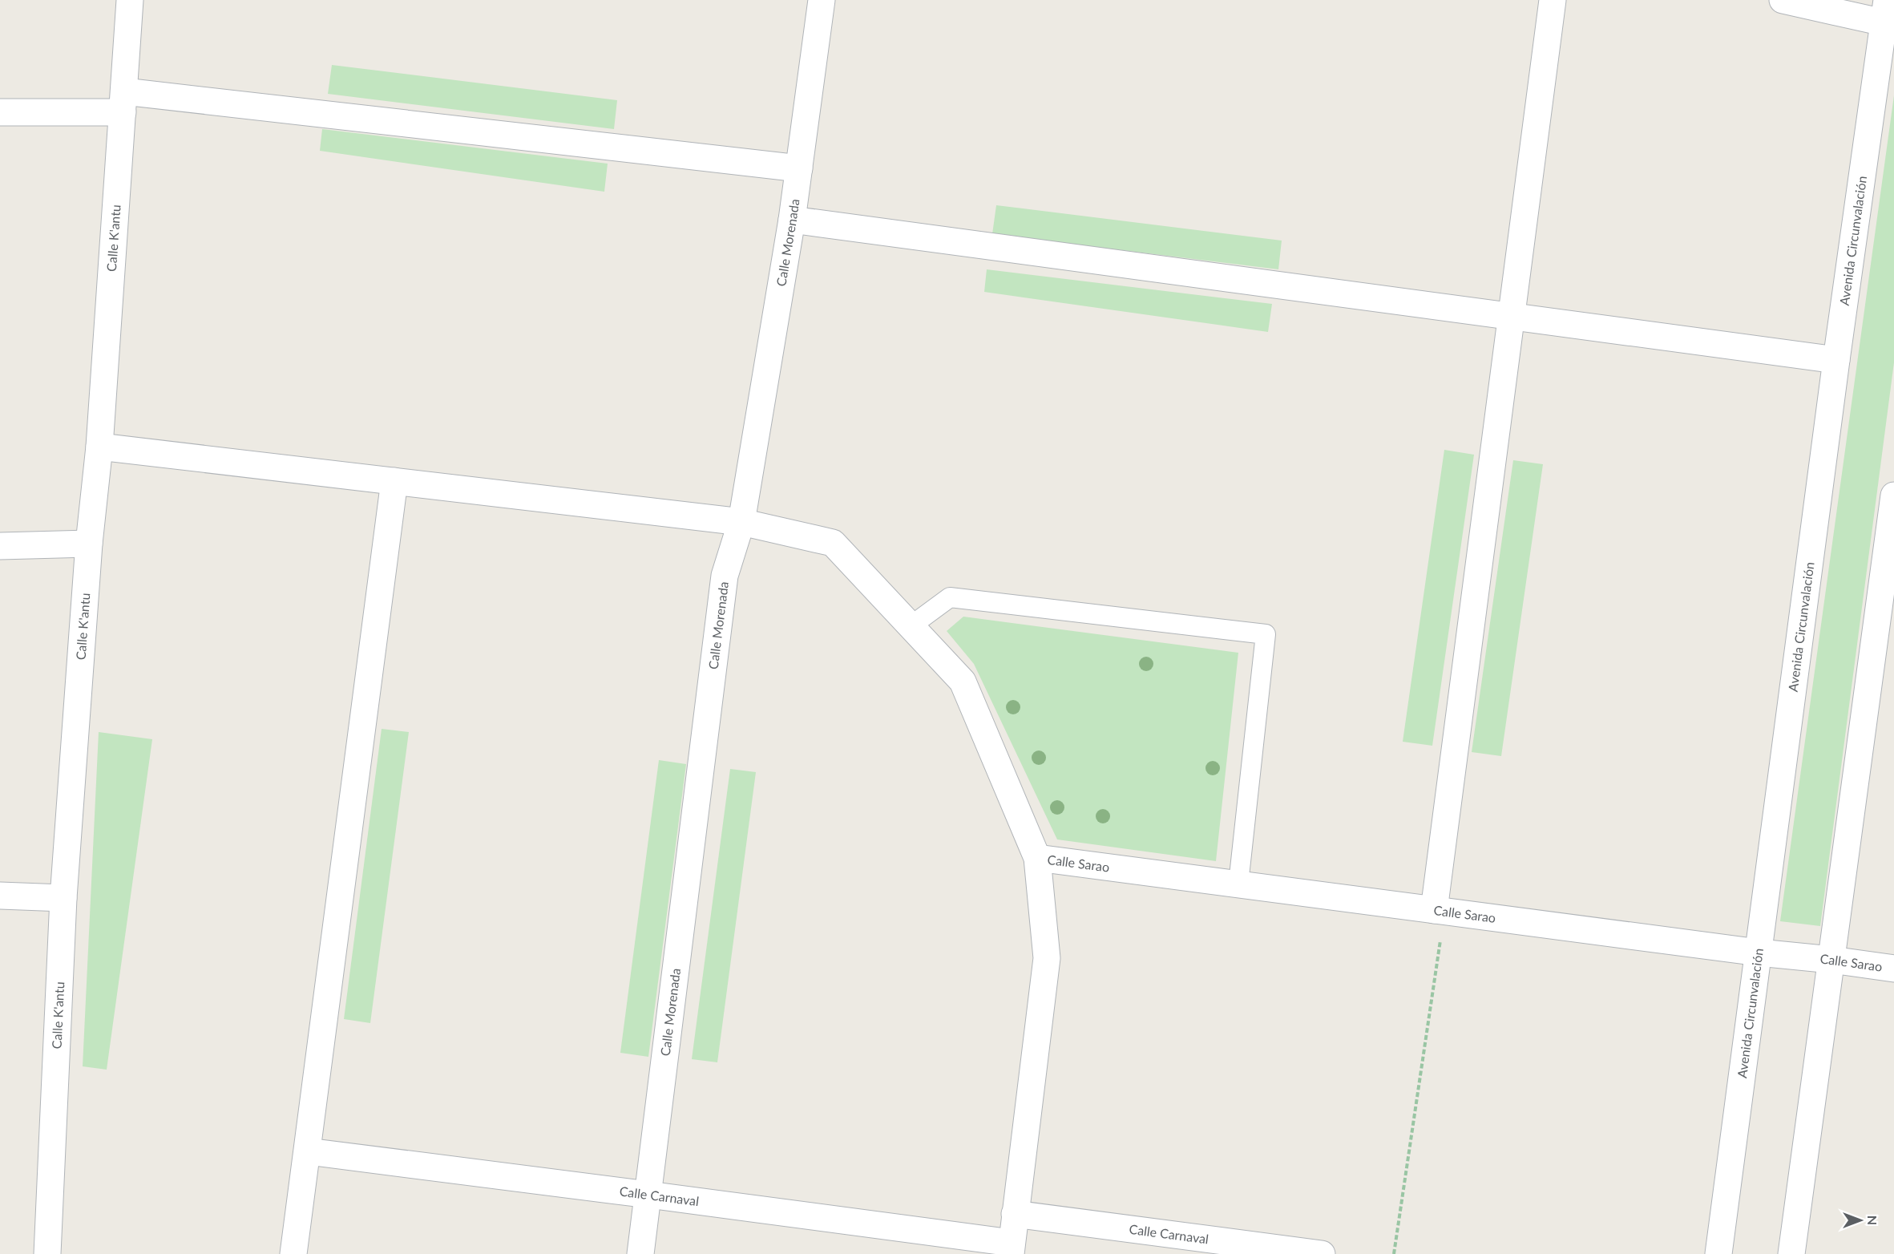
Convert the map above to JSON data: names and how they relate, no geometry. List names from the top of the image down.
{
  "streets": {
    "street": [
      "Calle K'antu",
      "Avenida Circunvalación",
      "Calle Morenada",
      "Calle Sarao",
      "Calle Carnaval"
    ]
  },
  "crossings": [
    ["Avenida Circunvalación", "Calle Sarao"],
    ["Calle Morenada", "Calle Carnaval"]
  ],
  "north": "right"
}
